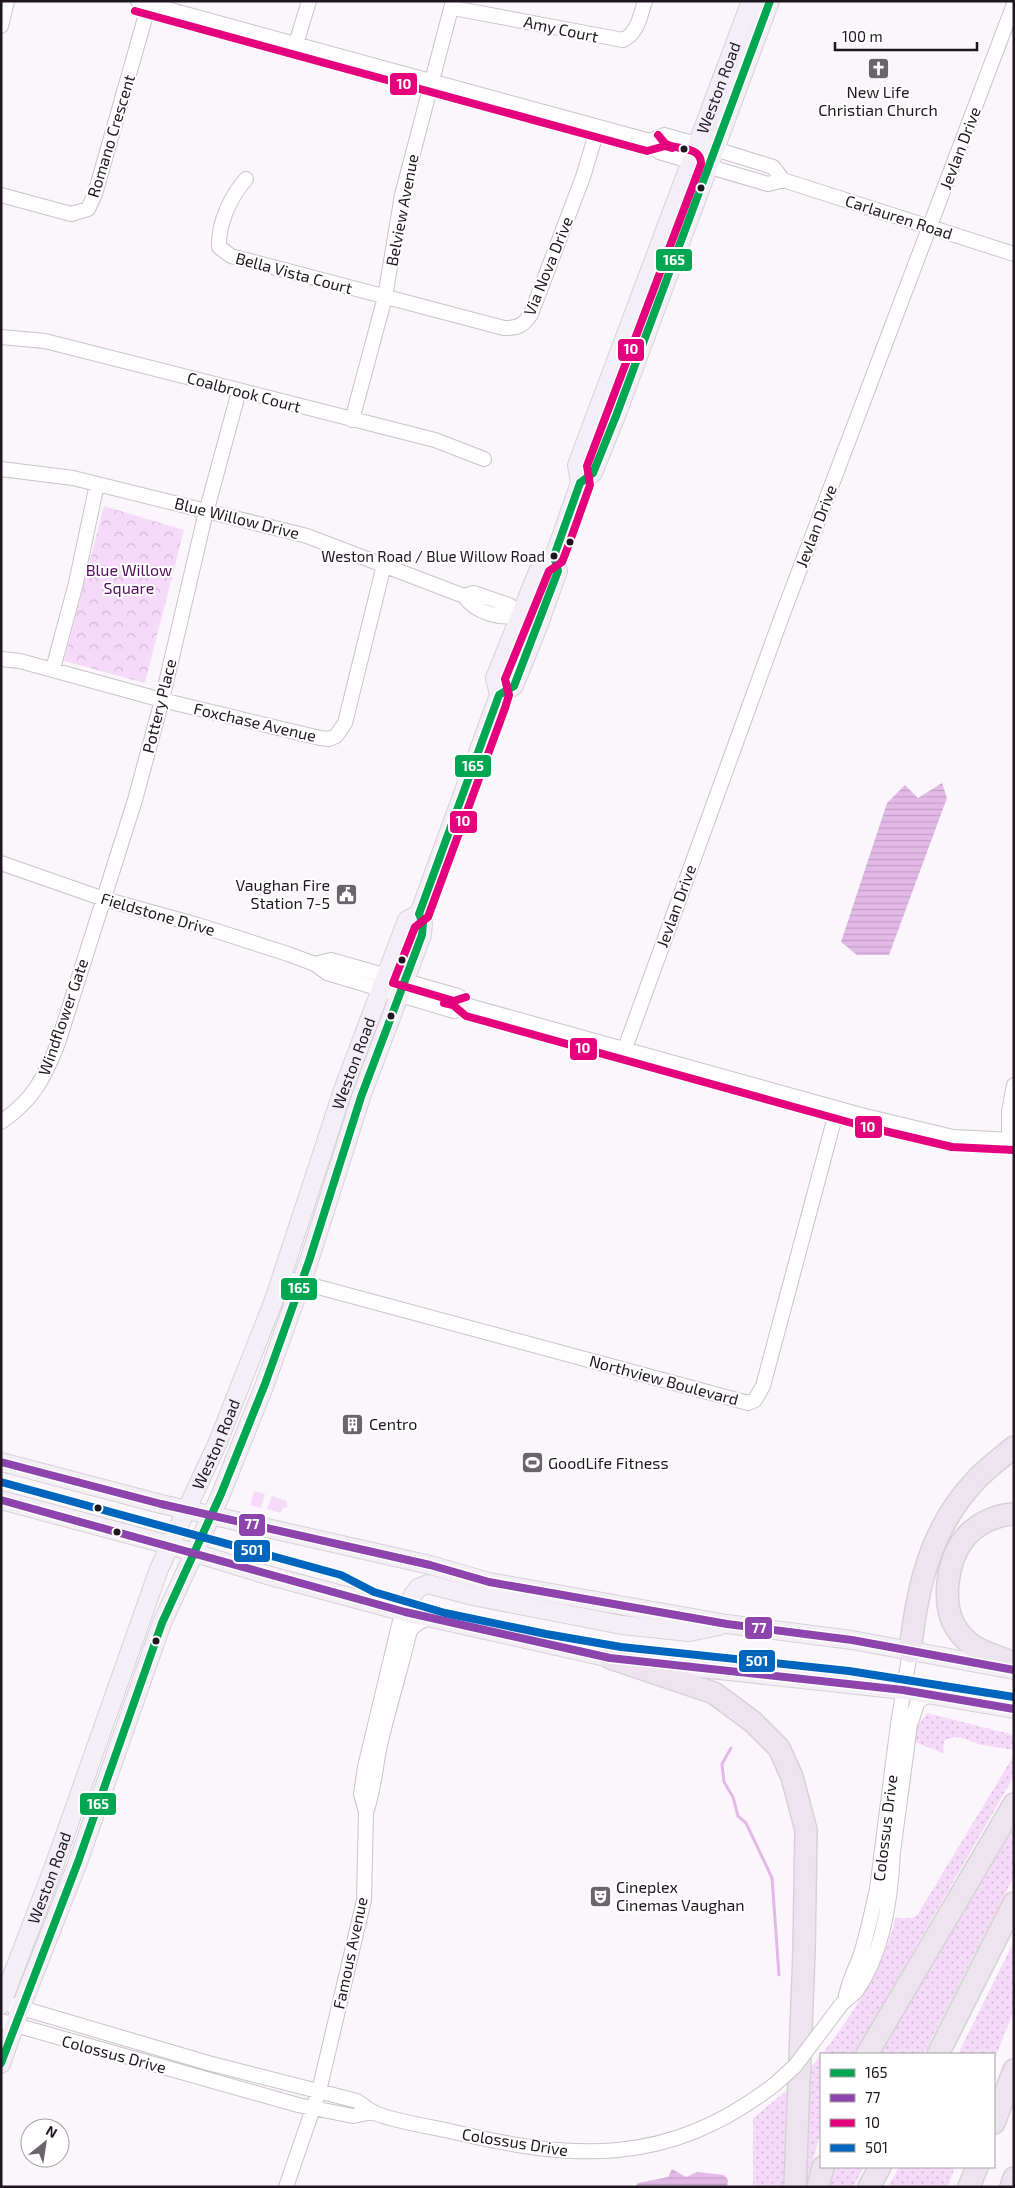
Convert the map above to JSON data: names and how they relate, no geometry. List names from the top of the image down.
{
  "streets": {
    "main road": ["Weston Road"],
    "street": [
      "Amy Court",
      "Romano Crescent",
      "Jevlan Drive",
      "Belview Avenue",
      "Carlauren Road",
      "Via Nova Drive",
      "Bella Vista Court",
      "Coalbrook Court",
      "Blue Willow Drive",
      "Pottery Place",
      "Foxchase Avenue",
      "Fieldstone Drive",
      "Windflower Gate",
      "Northview Boulevard",
      "Colossus Drive",
      "Famous Avenue"
    ]
  },
  "crossings": [
    ["Amy Court", "Belview Avenue"],
    ["Weston Road", "Carlauren Road"],
    ["Weston Road", "Blue Willow Drive"],
    ["Weston Road", "Fieldstone Drive"],
    ["Weston Road", "Northview Boulevard"],
    ["Weston Road", "Colossus Drive"],
    ["Jevlan Drive", "Carlauren Road"],
    ["Jevlan Drive", "Fieldstone Drive"],
    ["Belview Avenue", "Via Nova Drive"],
    ["Belview Avenue", "Bella Vista Court"],
    ["Belview Avenue", "Coalbrook Court"],
    ["Carlauren Road", "Via Nova Drive"],
    ["Via Nova Drive", "Bella Vista Court"],
    ["Coalbrook Court", "Pottery Place"],
    ["Blue Willow Drive", "Pottery Place"],
    ["Blue Willow Drive", "Foxchase Avenue"],
    ["Pottery Place", "Foxchase Avenue"],
    ["Pottery Place", "Fieldstone Drive"],
    ["Pottery Place", "Windflower Gate"],
    ["Fieldstone Drive", "Windflower Gate"],
    ["Colossus Drive", "Famous Avenue"]
  ],
  "parks": ["Blue Willow Square"],
  "places": {
    "church": ["New Life Christian Church"],
    "other": ["Weston Road / Blue Willow Road"],
    "public building": ["Vaughan Fire Station 7-5"],
    "building": ["Centro"],
    "sports": ["GoodLife Fitness"],
    "theatre": ["Cineplex Cinemas Vaughan"]
  },
  "lines": [
    "transit line 165",
    "transit line 10",
    "transit line 77",
    "transit line 501"
  ],
  "legend": [
    "165",
    "77",
    "10",
    "501"
  ],
  "scale_bar": "100 m",
  "north": "top right"
}
